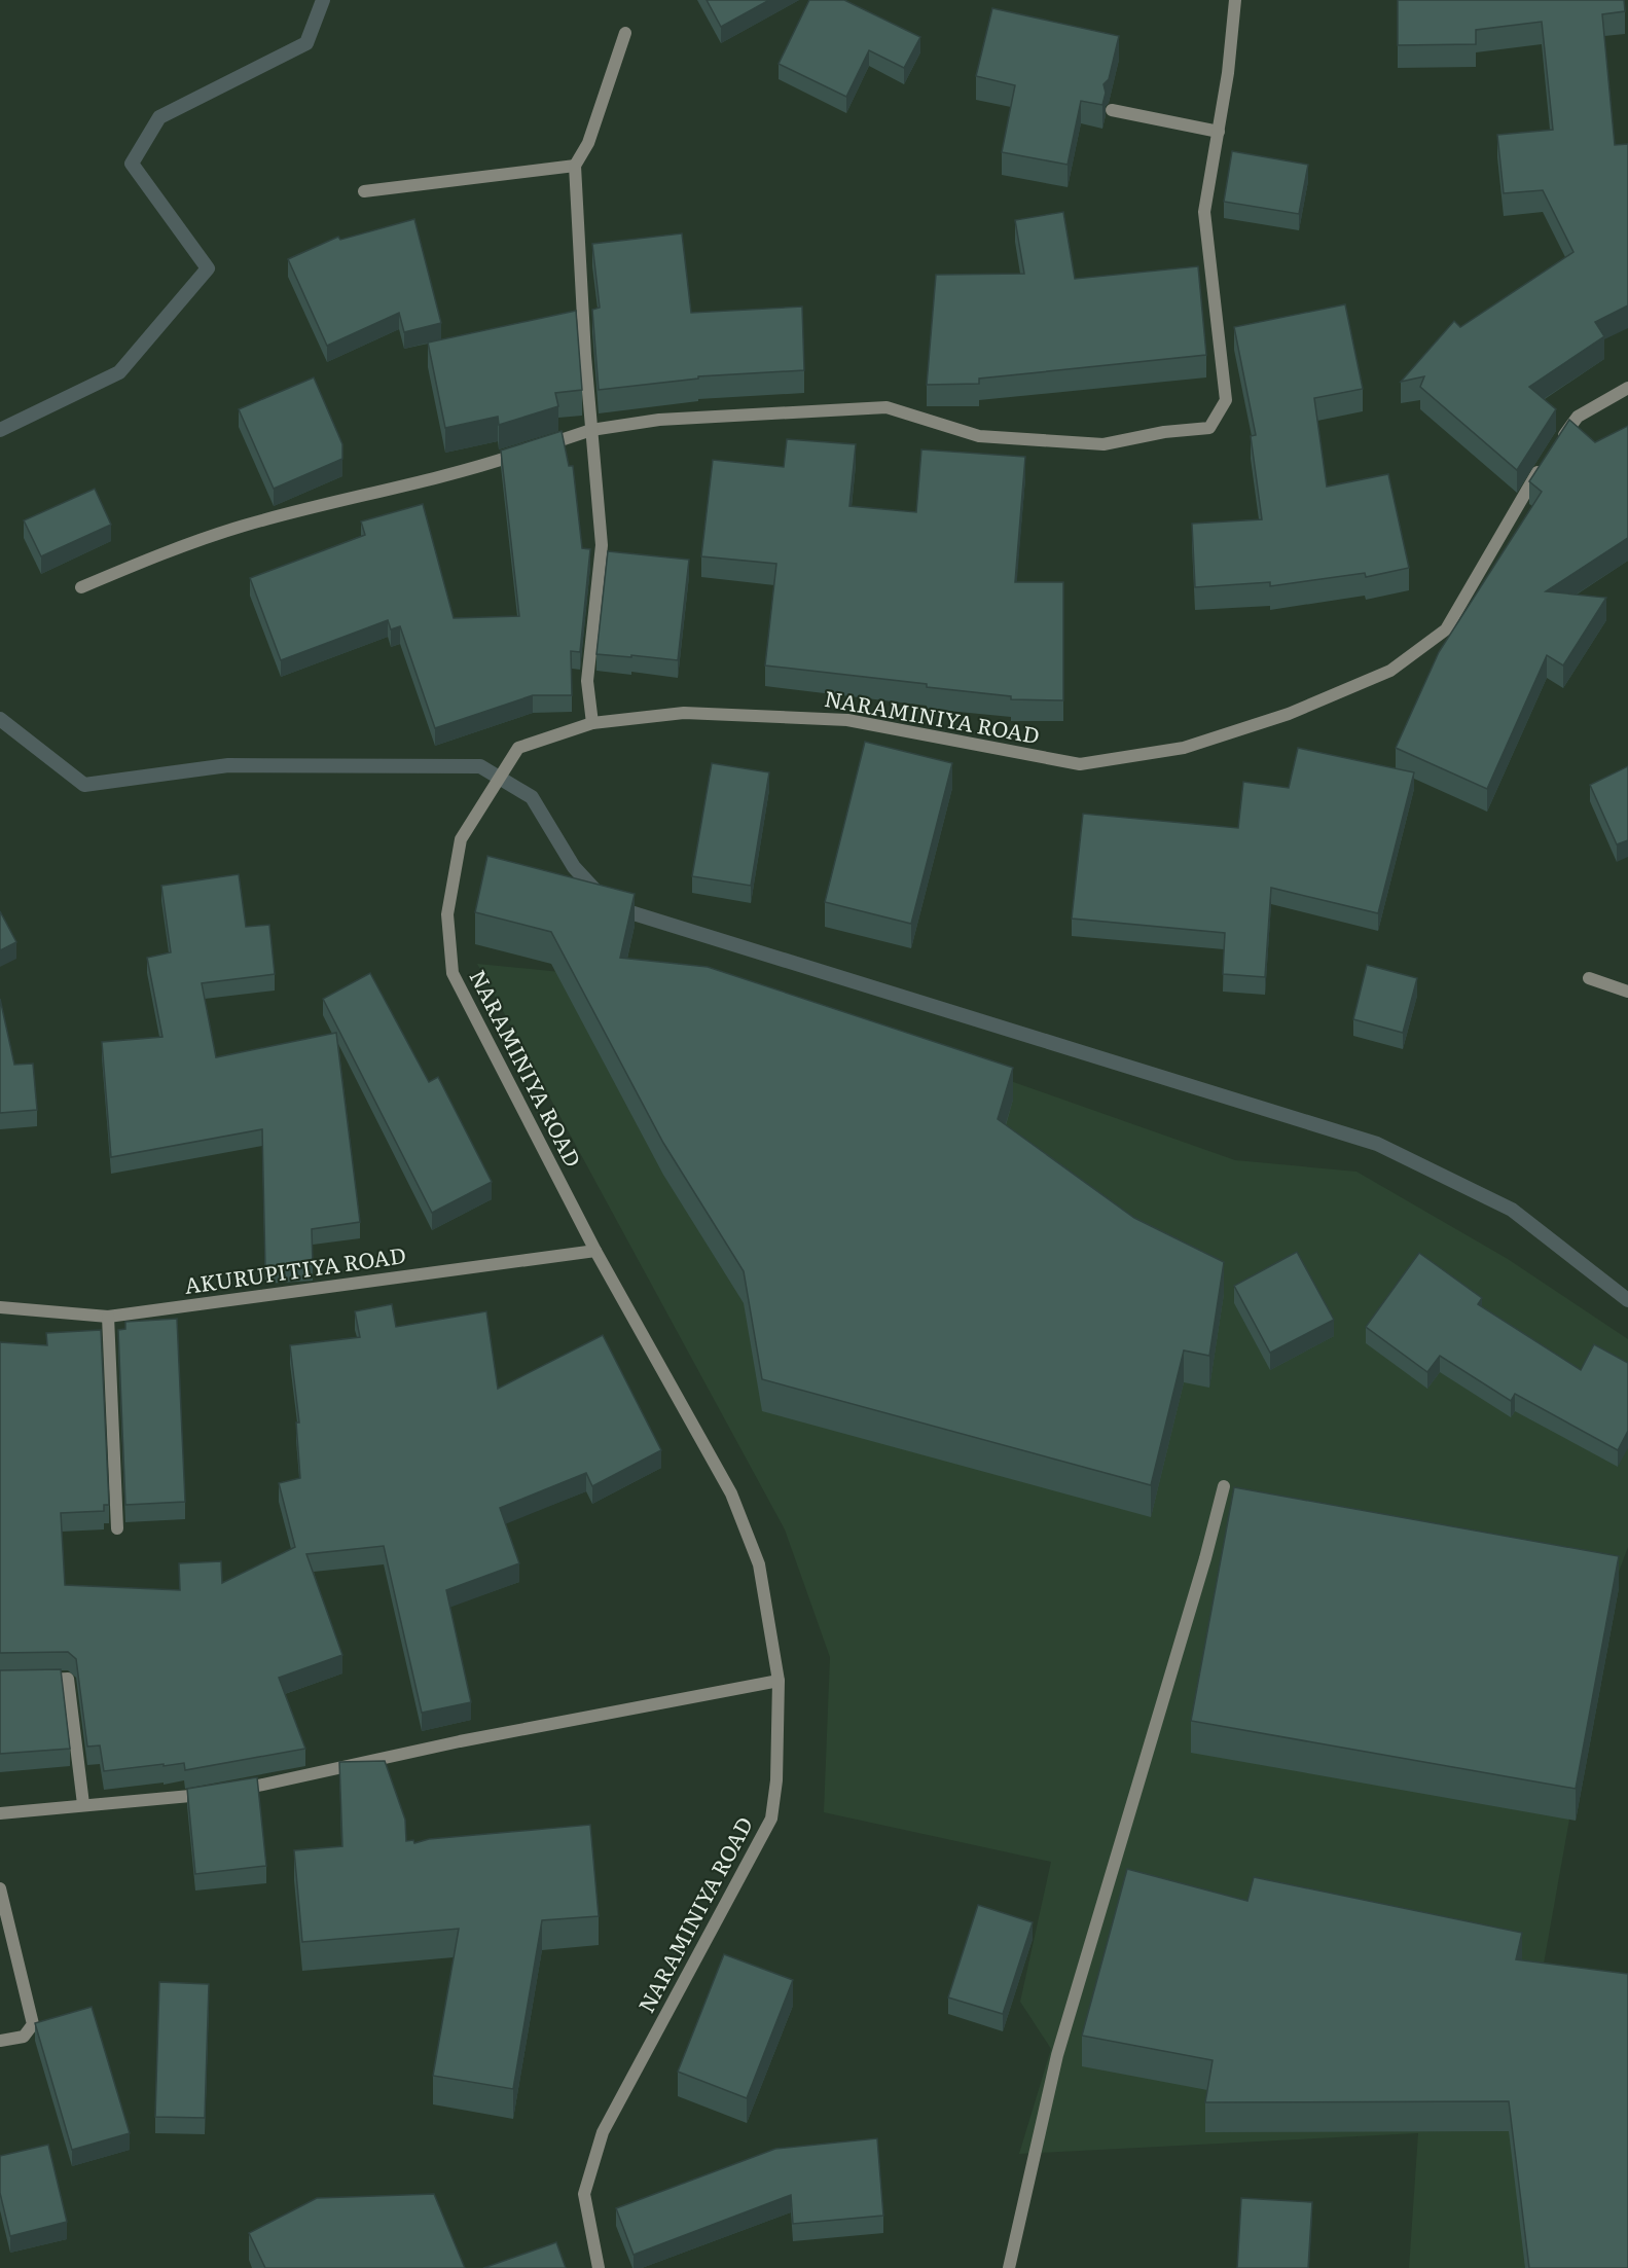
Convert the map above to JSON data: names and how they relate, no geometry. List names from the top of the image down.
{
  "streets": {
    "street": ["NARAMINIYA ROAD", "AKURUPITIYA ROAD"]
  },
  "crossings": [
    ["NARAMINIYA ROAD", "AKURUPITIYA ROAD"]
  ]
}
